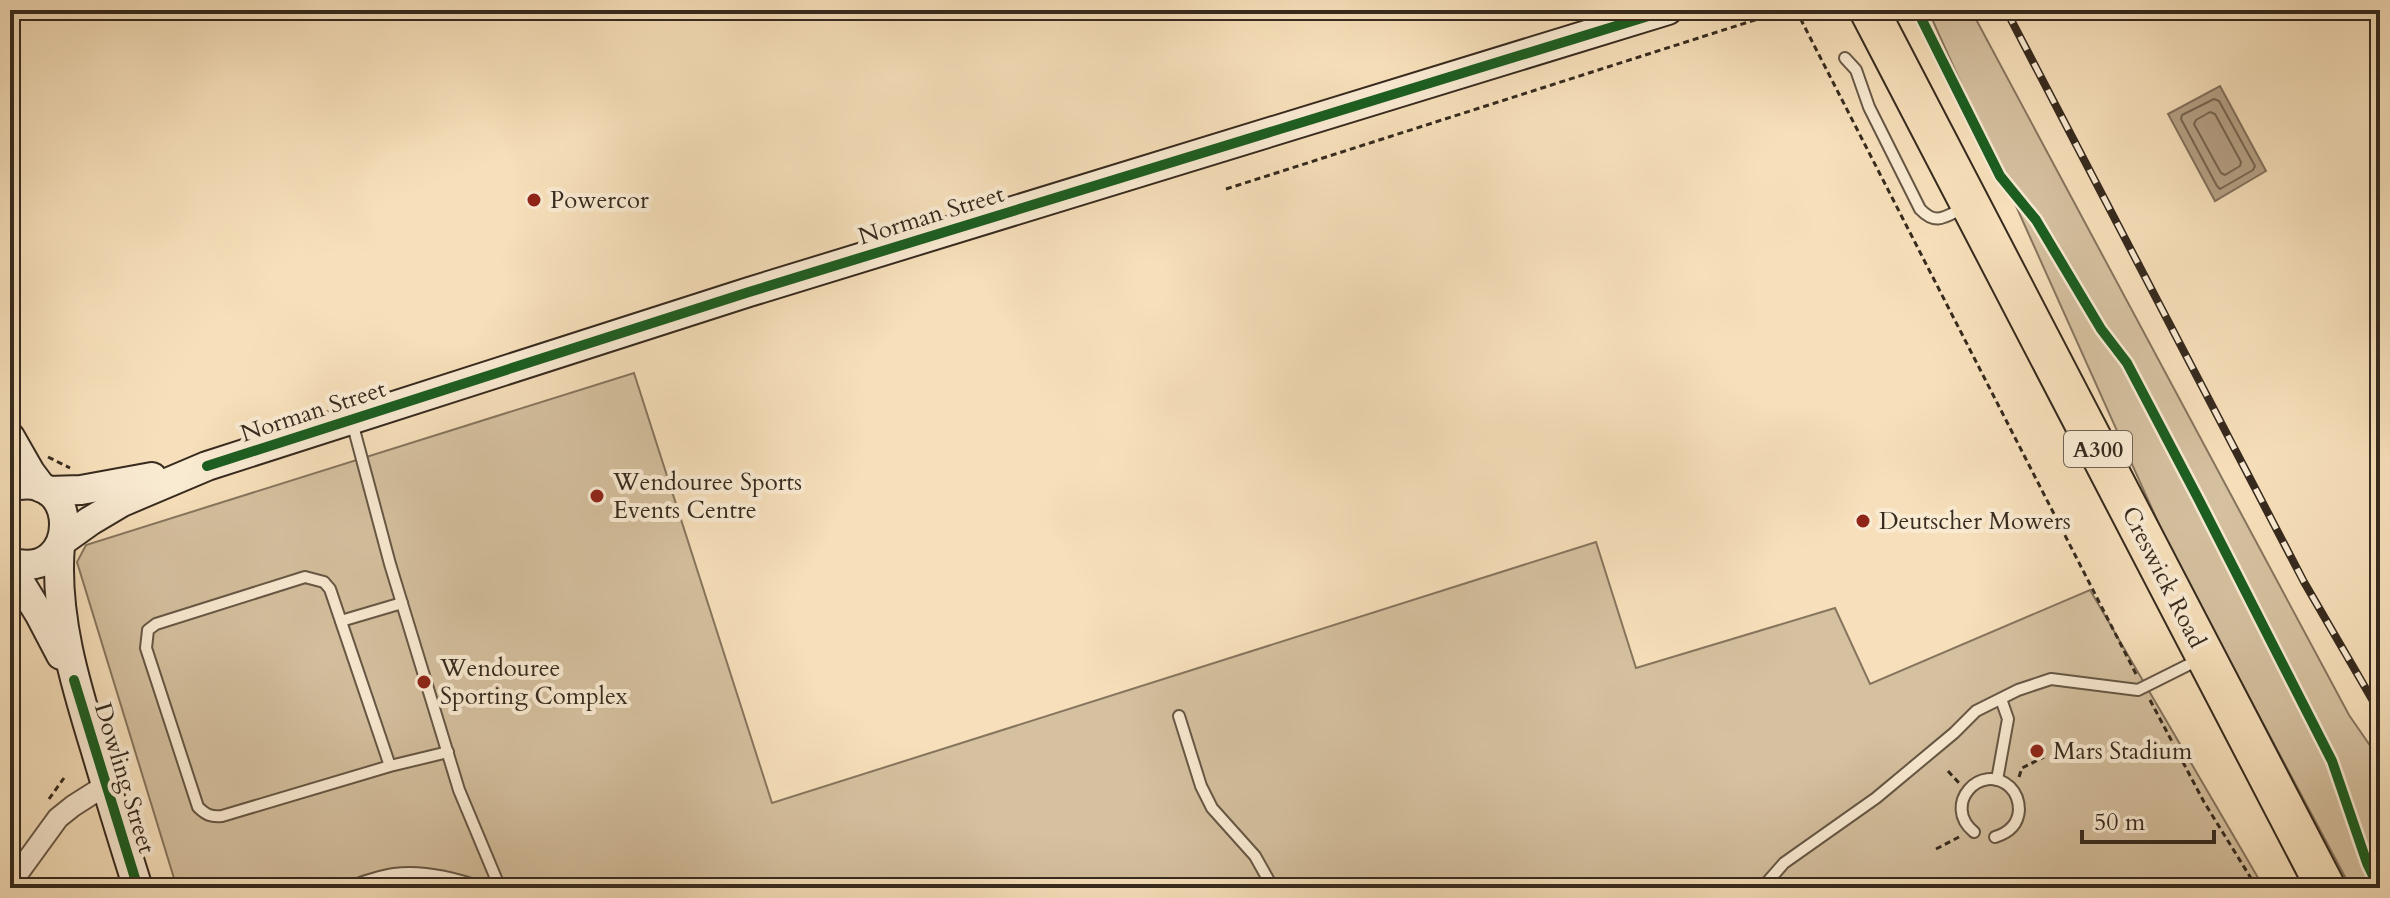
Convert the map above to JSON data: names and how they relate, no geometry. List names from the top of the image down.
{
  "streets": {
    "highway": ["A300", "Creswick Road"],
    "main road": ["Norman Street", "Dowling Street"]
  },
  "crossings": [
    ["Norman Street", "Dowling Street"]
  ],
  "places": [
    "Powercor",
    "Wendouree Sports Events Centre",
    "Deutscher Mowers",
    "Wendouree Sporting Complex",
    "Mars Stadium"
  ],
  "scale_bar": "50 m"
}
